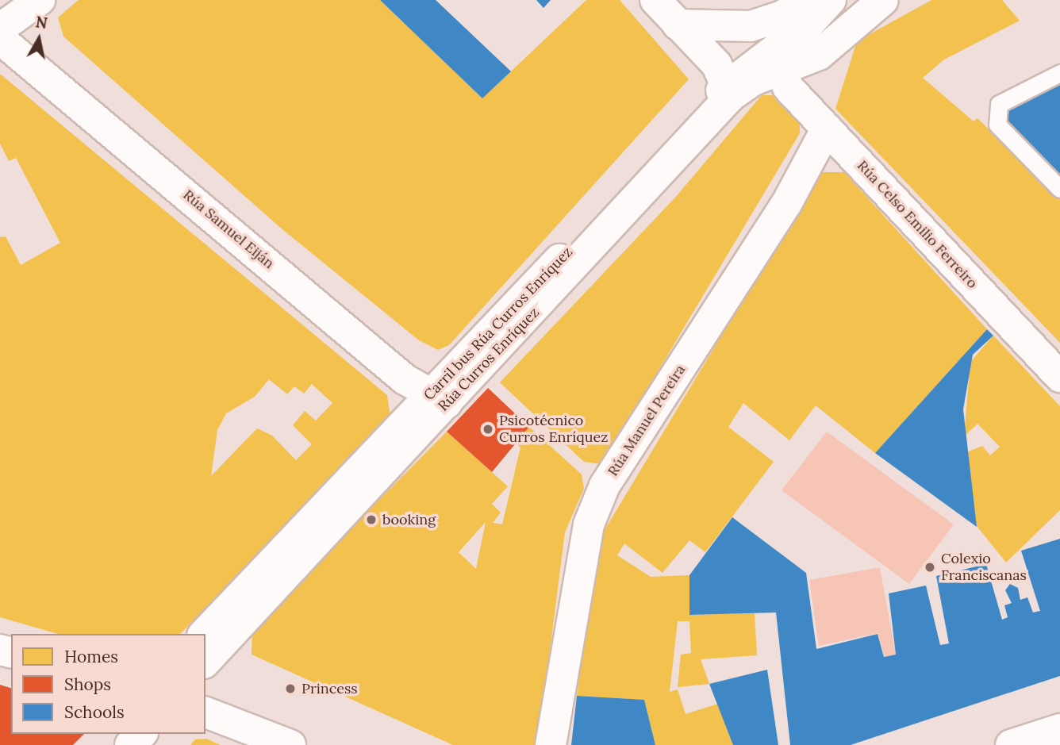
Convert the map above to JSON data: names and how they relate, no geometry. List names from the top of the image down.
{
  "streets": {
    "street": [
      "Rúa Celso Emilio Ferreiro",
      "Rúa Samuel Eiján",
      "Carril bus Rúa Curros Enríquez",
      "Rúa Curros Enríquez",
      "Rúa Manuel Pereira"
    ]
  },
  "crossings": [
    ["Rúa Celso Emilio Ferreiro", "Rúa Curros Enríquez"],
    ["Rúa Celso Emilio Ferreiro", "Rúa Manuel Pereira"],
    ["Rúa Samuel Eiján", "Carril bus Rúa Curros Enríquez"],
    ["Rúa Samuel Eiján", "Rúa Curros Enríquez"],
    ["Carril bus Rúa Curros Enríquez", "Rúa Curros Enríquez"]
  ],
  "places": [
    "Psicotécnico Curros Enríquez",
    "booking",
    "Colexio Franciscanas",
    "Princess"
  ],
  "legend": ["Homes", "Shops", "Schools"],
  "north": "top"
}
